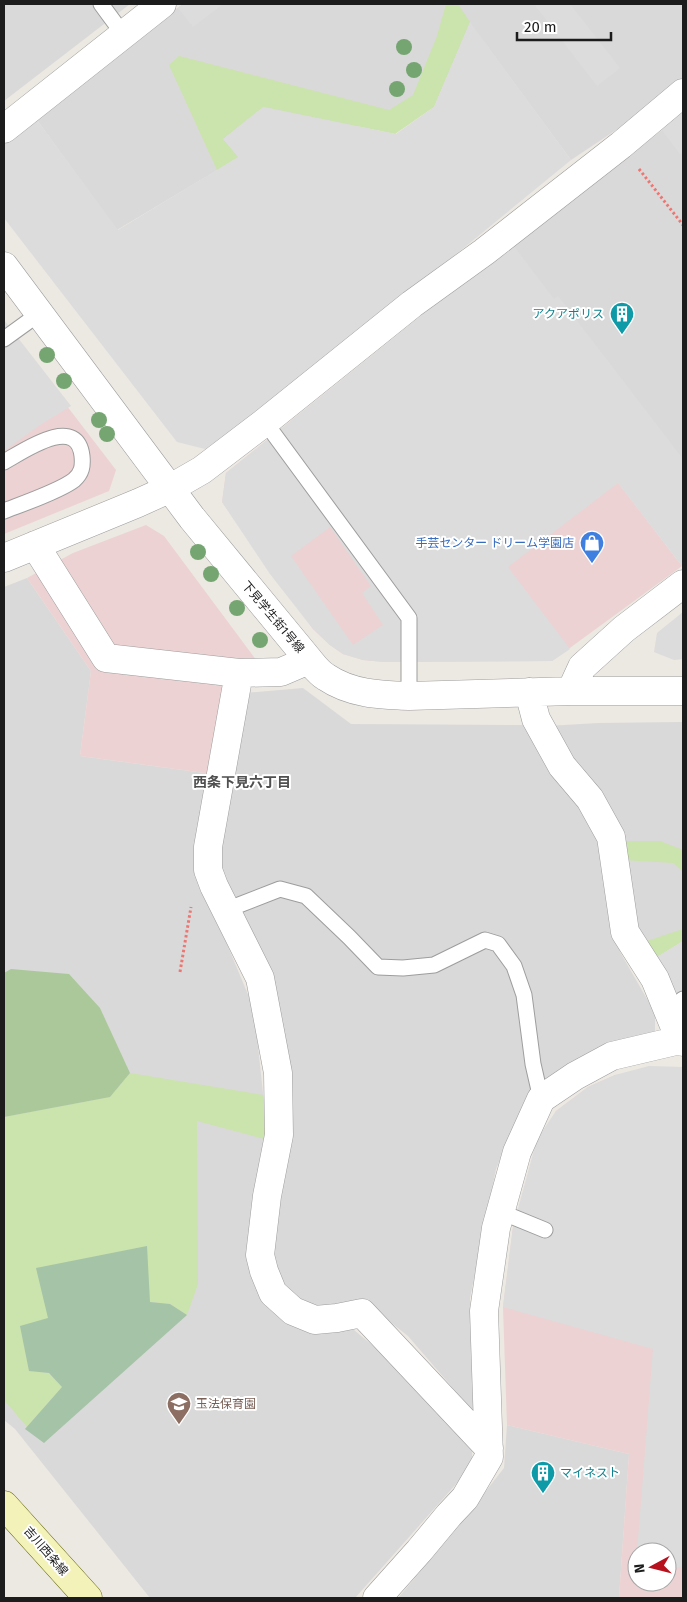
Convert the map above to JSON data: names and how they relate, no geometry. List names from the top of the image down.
{
  "streets": {
    "main road": ["吉川西条線"],
    "street": ["下見学生街1号線"]
  },
  "districts": ["西条下見六丁目"],
  "places": {
    "building": ["アクアポリス", "マイネスト"],
    "shop": ["手芸センター ドリーム学園店"],
    "school or university": ["玉法保育園"]
  },
  "scale_bar": "20 m",
  "north": "left"
}
